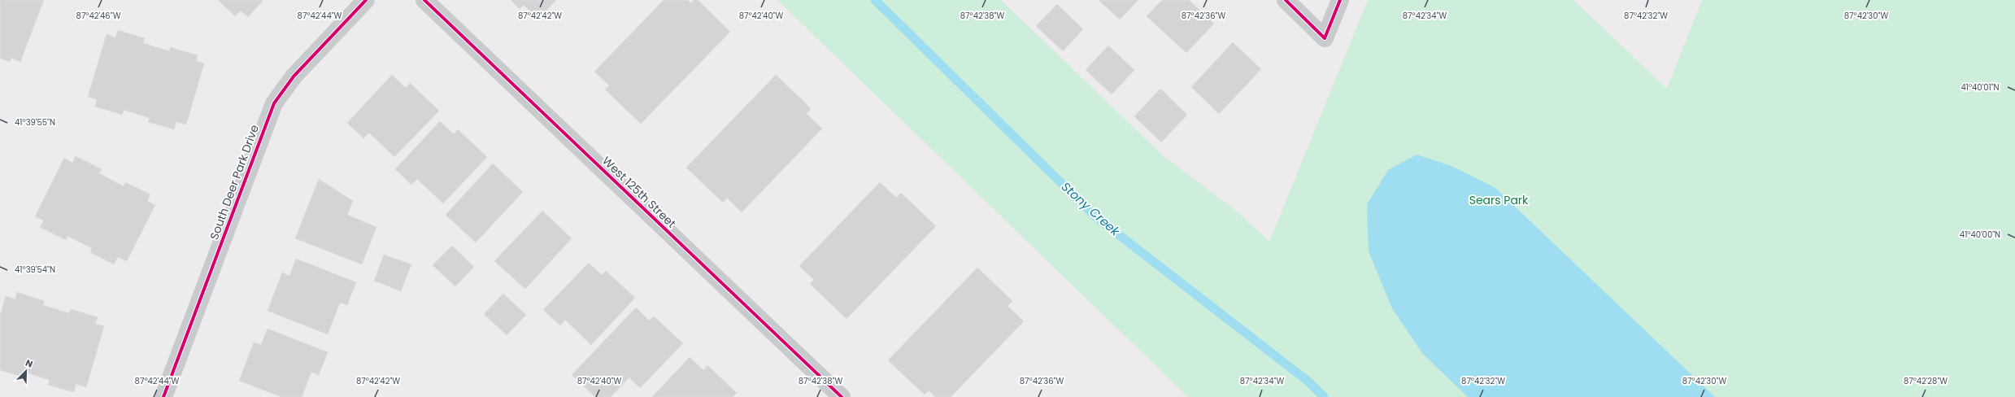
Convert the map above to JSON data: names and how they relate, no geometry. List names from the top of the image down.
{
  "streets": {
    "street": ["South Deer Park Drive", "West 125th Street"]
  },
  "water": ["Stony Creek"],
  "parks": ["Sears Park"],
  "north": "top right",
  "coordinates": [
    "87°42'46\"W",
    "87°42'44\"W",
    "87°42'42\"W",
    "87°42'40\"W",
    "87°42'38\"W",
    "87°42'36\"W",
    "87°42'34\"W",
    "87°42'32\"W",
    "87°42'30\"W",
    "41°40'01\"N",
    "41°39'55\"N",
    "41°40'00\"N",
    "41°39'54\"N",
    "87°42'28\"W"
  ]
}
